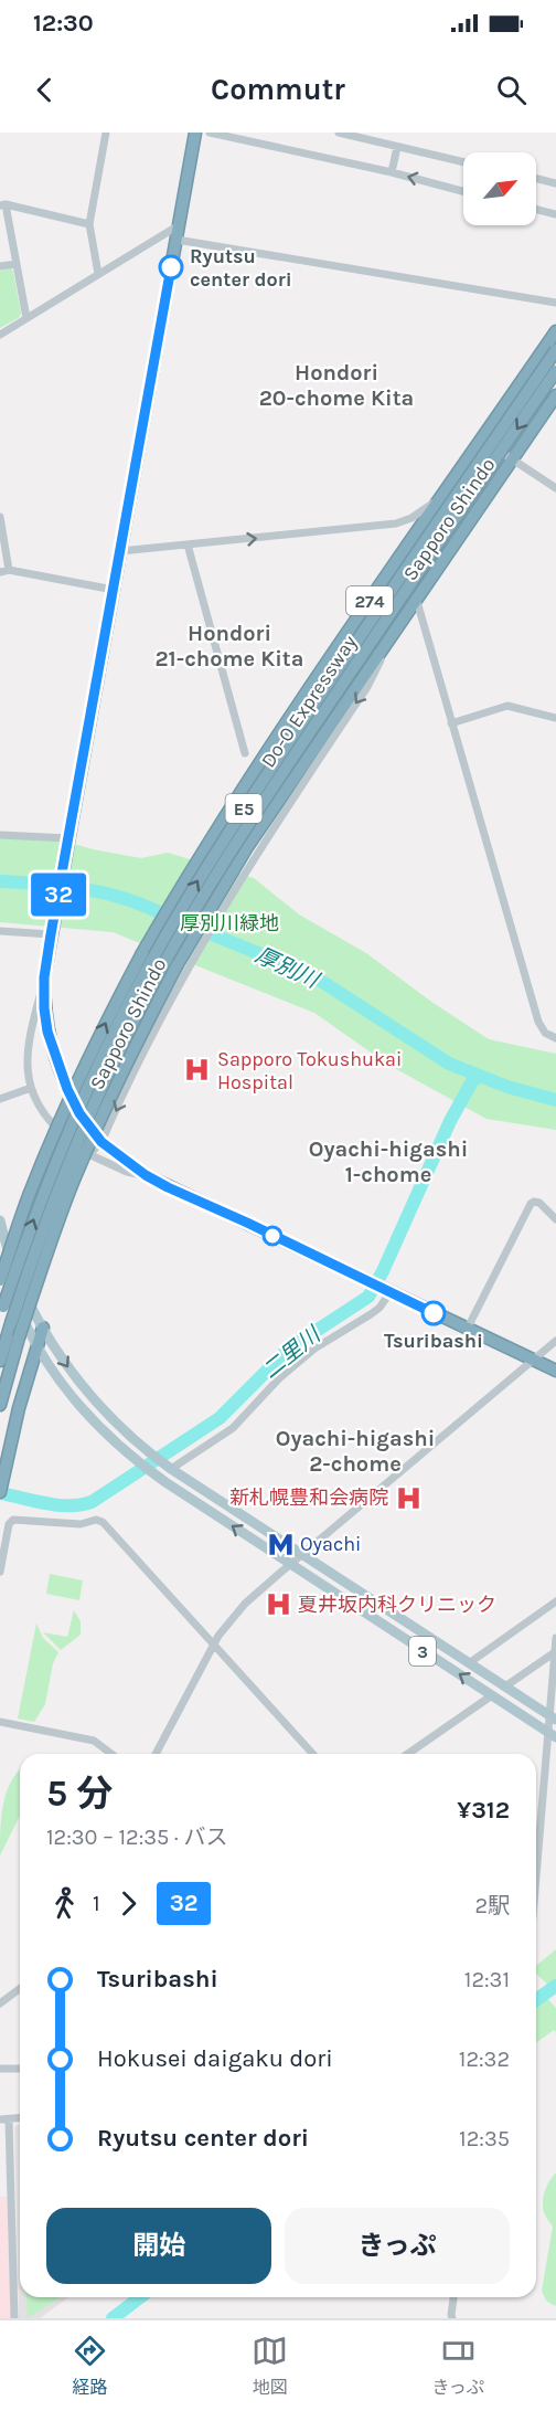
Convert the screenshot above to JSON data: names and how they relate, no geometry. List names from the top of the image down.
{
  "streets": {
    "highway": [
      "Sapporo Shindo",
      "274",
      "Do-O Expressway",
      "E5"
    ],
    "main road": ["3"]
  },
  "districts": [
    "Hondori 20-chome Kita",
    "Hondori 21-chome Kita",
    "Oyachi-higashi 1-chome",
    "Oyachi-higashi 2-chome"
  ],
  "water": ["厚別川", "二里川"],
  "parks": ["厚別川緑地"],
  "places": {
    "other": ["Ryutsu center dori", "Tsuribashi"],
    "hospital": ["Sapporo Tokushukai Hospital", "新札幌豊和会病院", "夏井坂内科クリニック"],
    "metro station": ["Oyachi"]
  },
  "lines": ["bus line 32"],
  "north": "top right",
  "page": {
    "status": "12:30",
    "header": "Commutr",
    "on_map": "32",
    "heading": ["5 分", "12:30 – 12:35 · バス", "¥312"],
    "legs": ["1", "32", "2駅"],
    "list": [
      {
        "name": "Tsuribashi",
        "value": "12:31"
      },
      {
        "name": "Hokusei daigaku dori",
        "value": "12:32"
      },
      {
        "name": "Ryutsu center dori",
        "value": "12:35"
      }
    ],
    "buttons": ["開始", "きっぷ"],
    "tabs": ["経路", "地図", "きっぷ"]
  }
}
